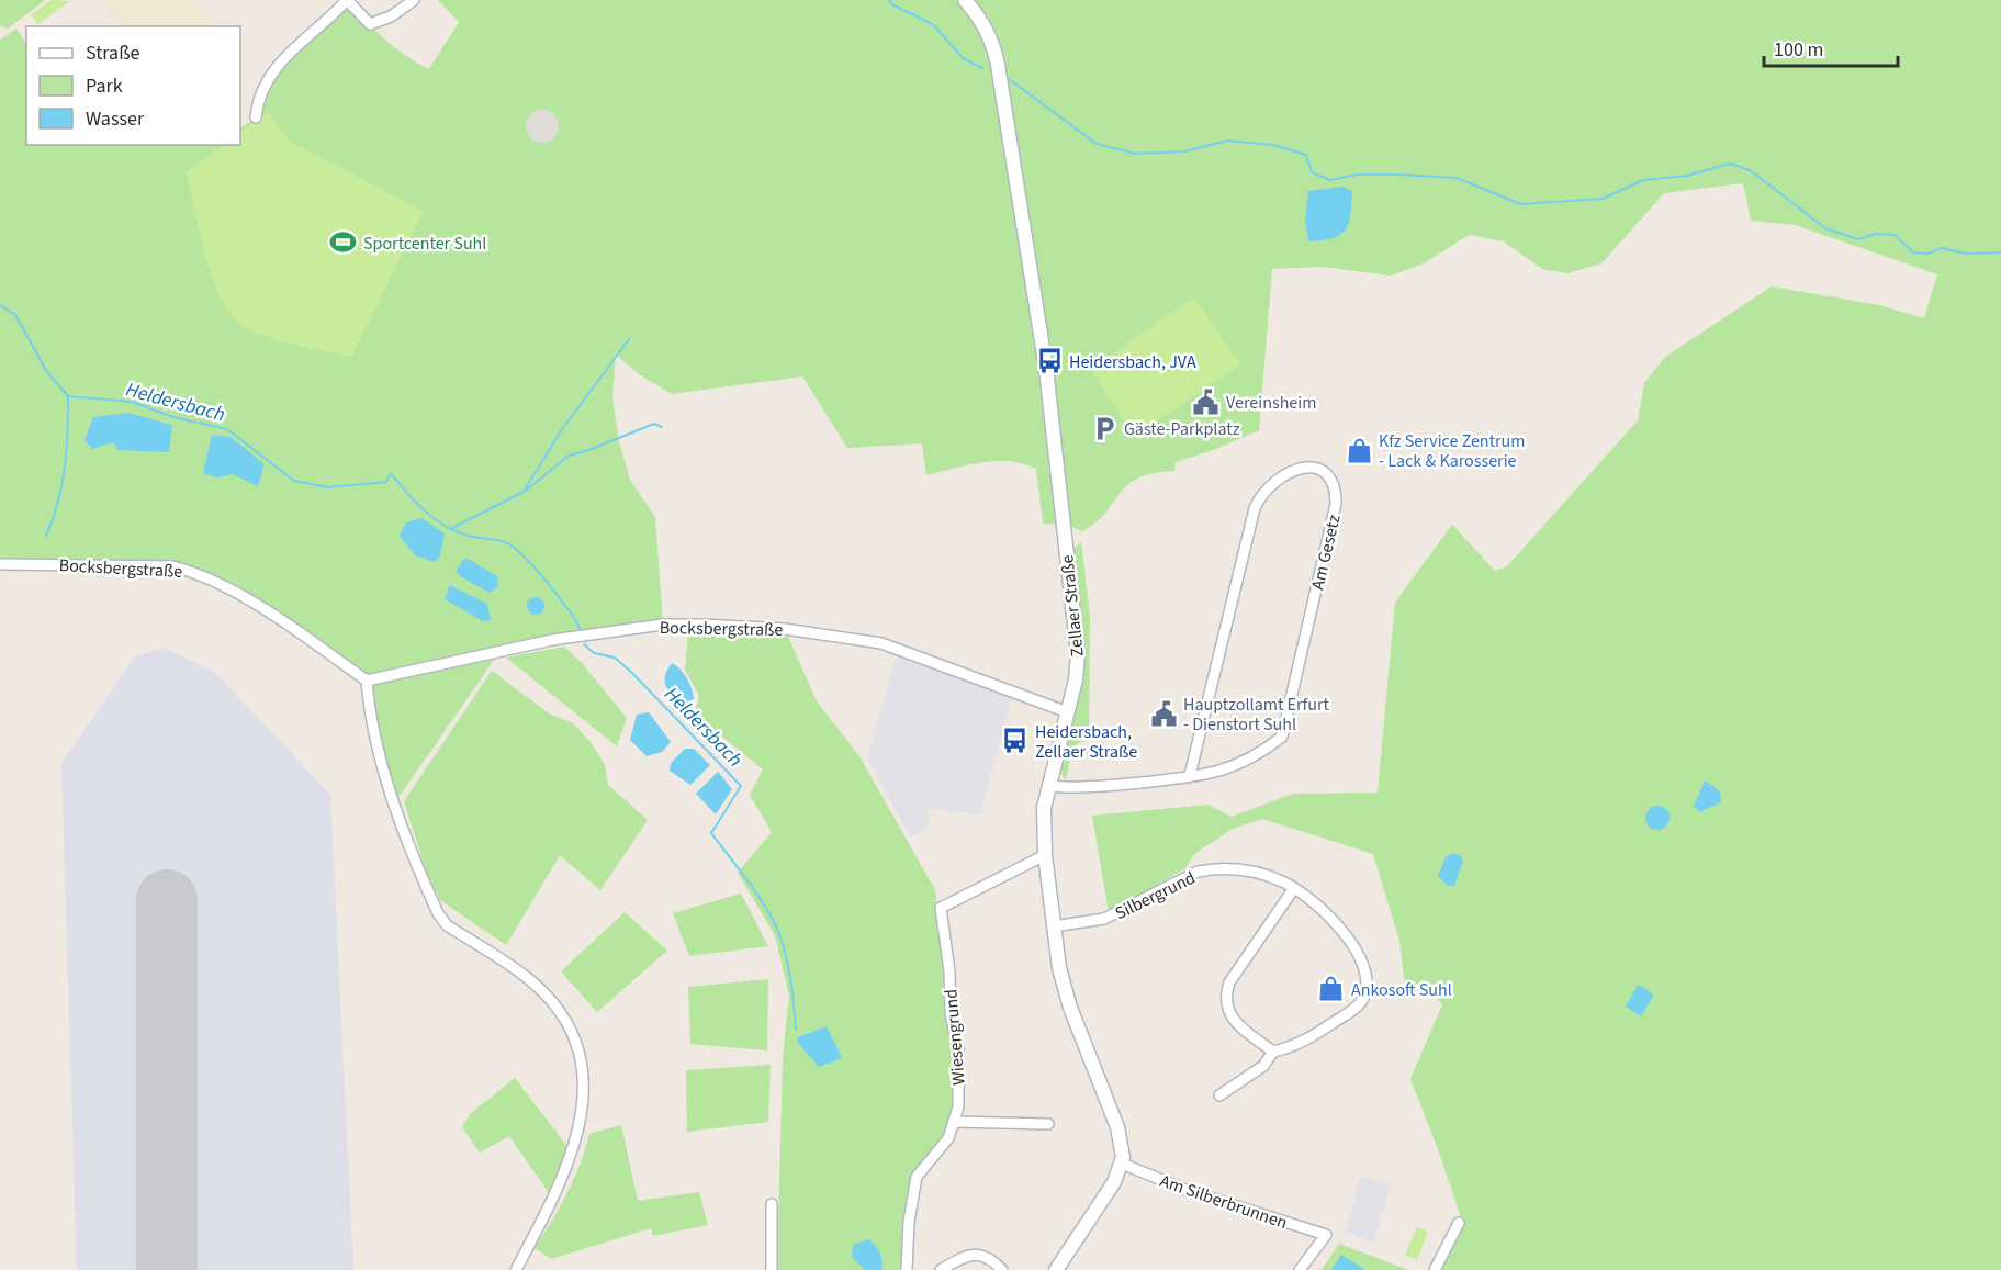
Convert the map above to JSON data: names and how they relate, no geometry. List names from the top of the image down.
{
  "streets": {
    "street": [
      "Am Gesetz",
      "Bocksbergstraße",
      "Zellaer Straße",
      "Silbergrund",
      "Wiesengrund",
      "Am Silberbrunnen"
    ]
  },
  "crossings": [
    ["Am Gesetz", "Zellaer Straße"],
    ["Bocksbergstraße", "Zellaer Straße"],
    ["Zellaer Straße", "Silbergrund"],
    ["Zellaer Straße", "Wiesengrund"],
    ["Zellaer Straße", "Am Silberbrunnen"]
  ],
  "water": ["Heldersbach"],
  "places": {
    "sports": ["Sportcenter Suhl"],
    "bus stop": ["Heidersbach, JVA", "Heidersbach, Zellaer Straße"],
    "public building": ["Vereinsheim", "Hauptzollamt Erfurt - Dienstort Suhl"],
    "parking": ["Gäste-Parkplatz"],
    "shop": ["Kfz Service Zentrum - Lack & Karosserie", "Ankosoft Suhl"]
  },
  "legend": ["Straße", "Park", "Wasser"],
  "scale_bar": "100 m"
}
